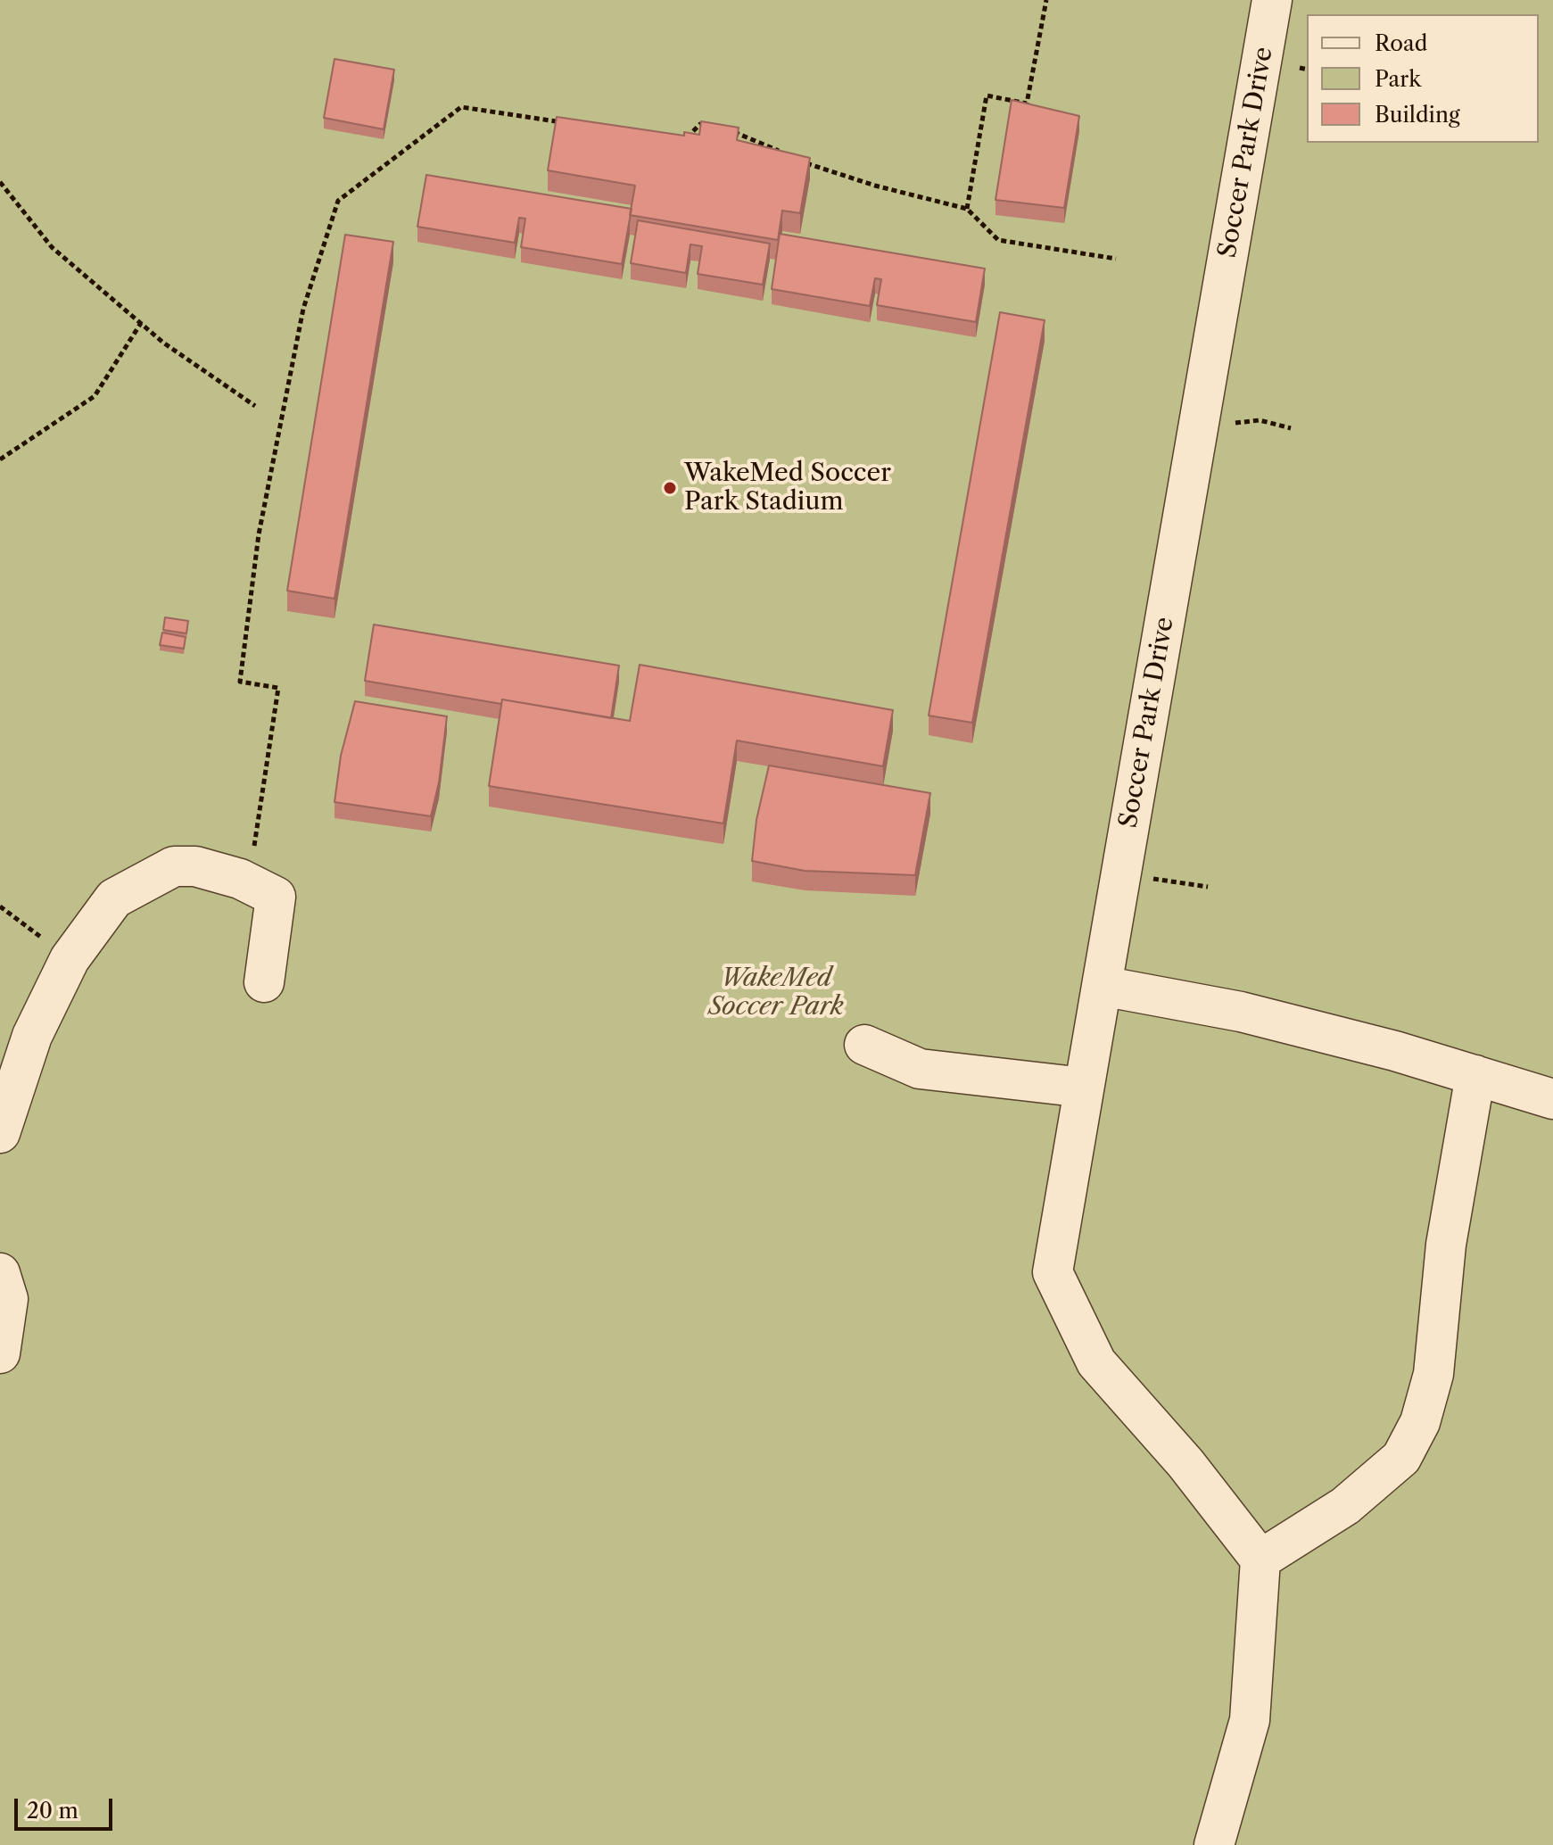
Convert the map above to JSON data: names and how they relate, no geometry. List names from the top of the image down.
{
  "streets": {
    "street": ["Soccer Park Drive"]
  },
  "parks": ["WakeMed Soccer Park"],
  "places": ["WakeMed Soccer Park Stadium"],
  "legend": ["Road", "Park", "Building"],
  "scale_bar": "20 m"
}
